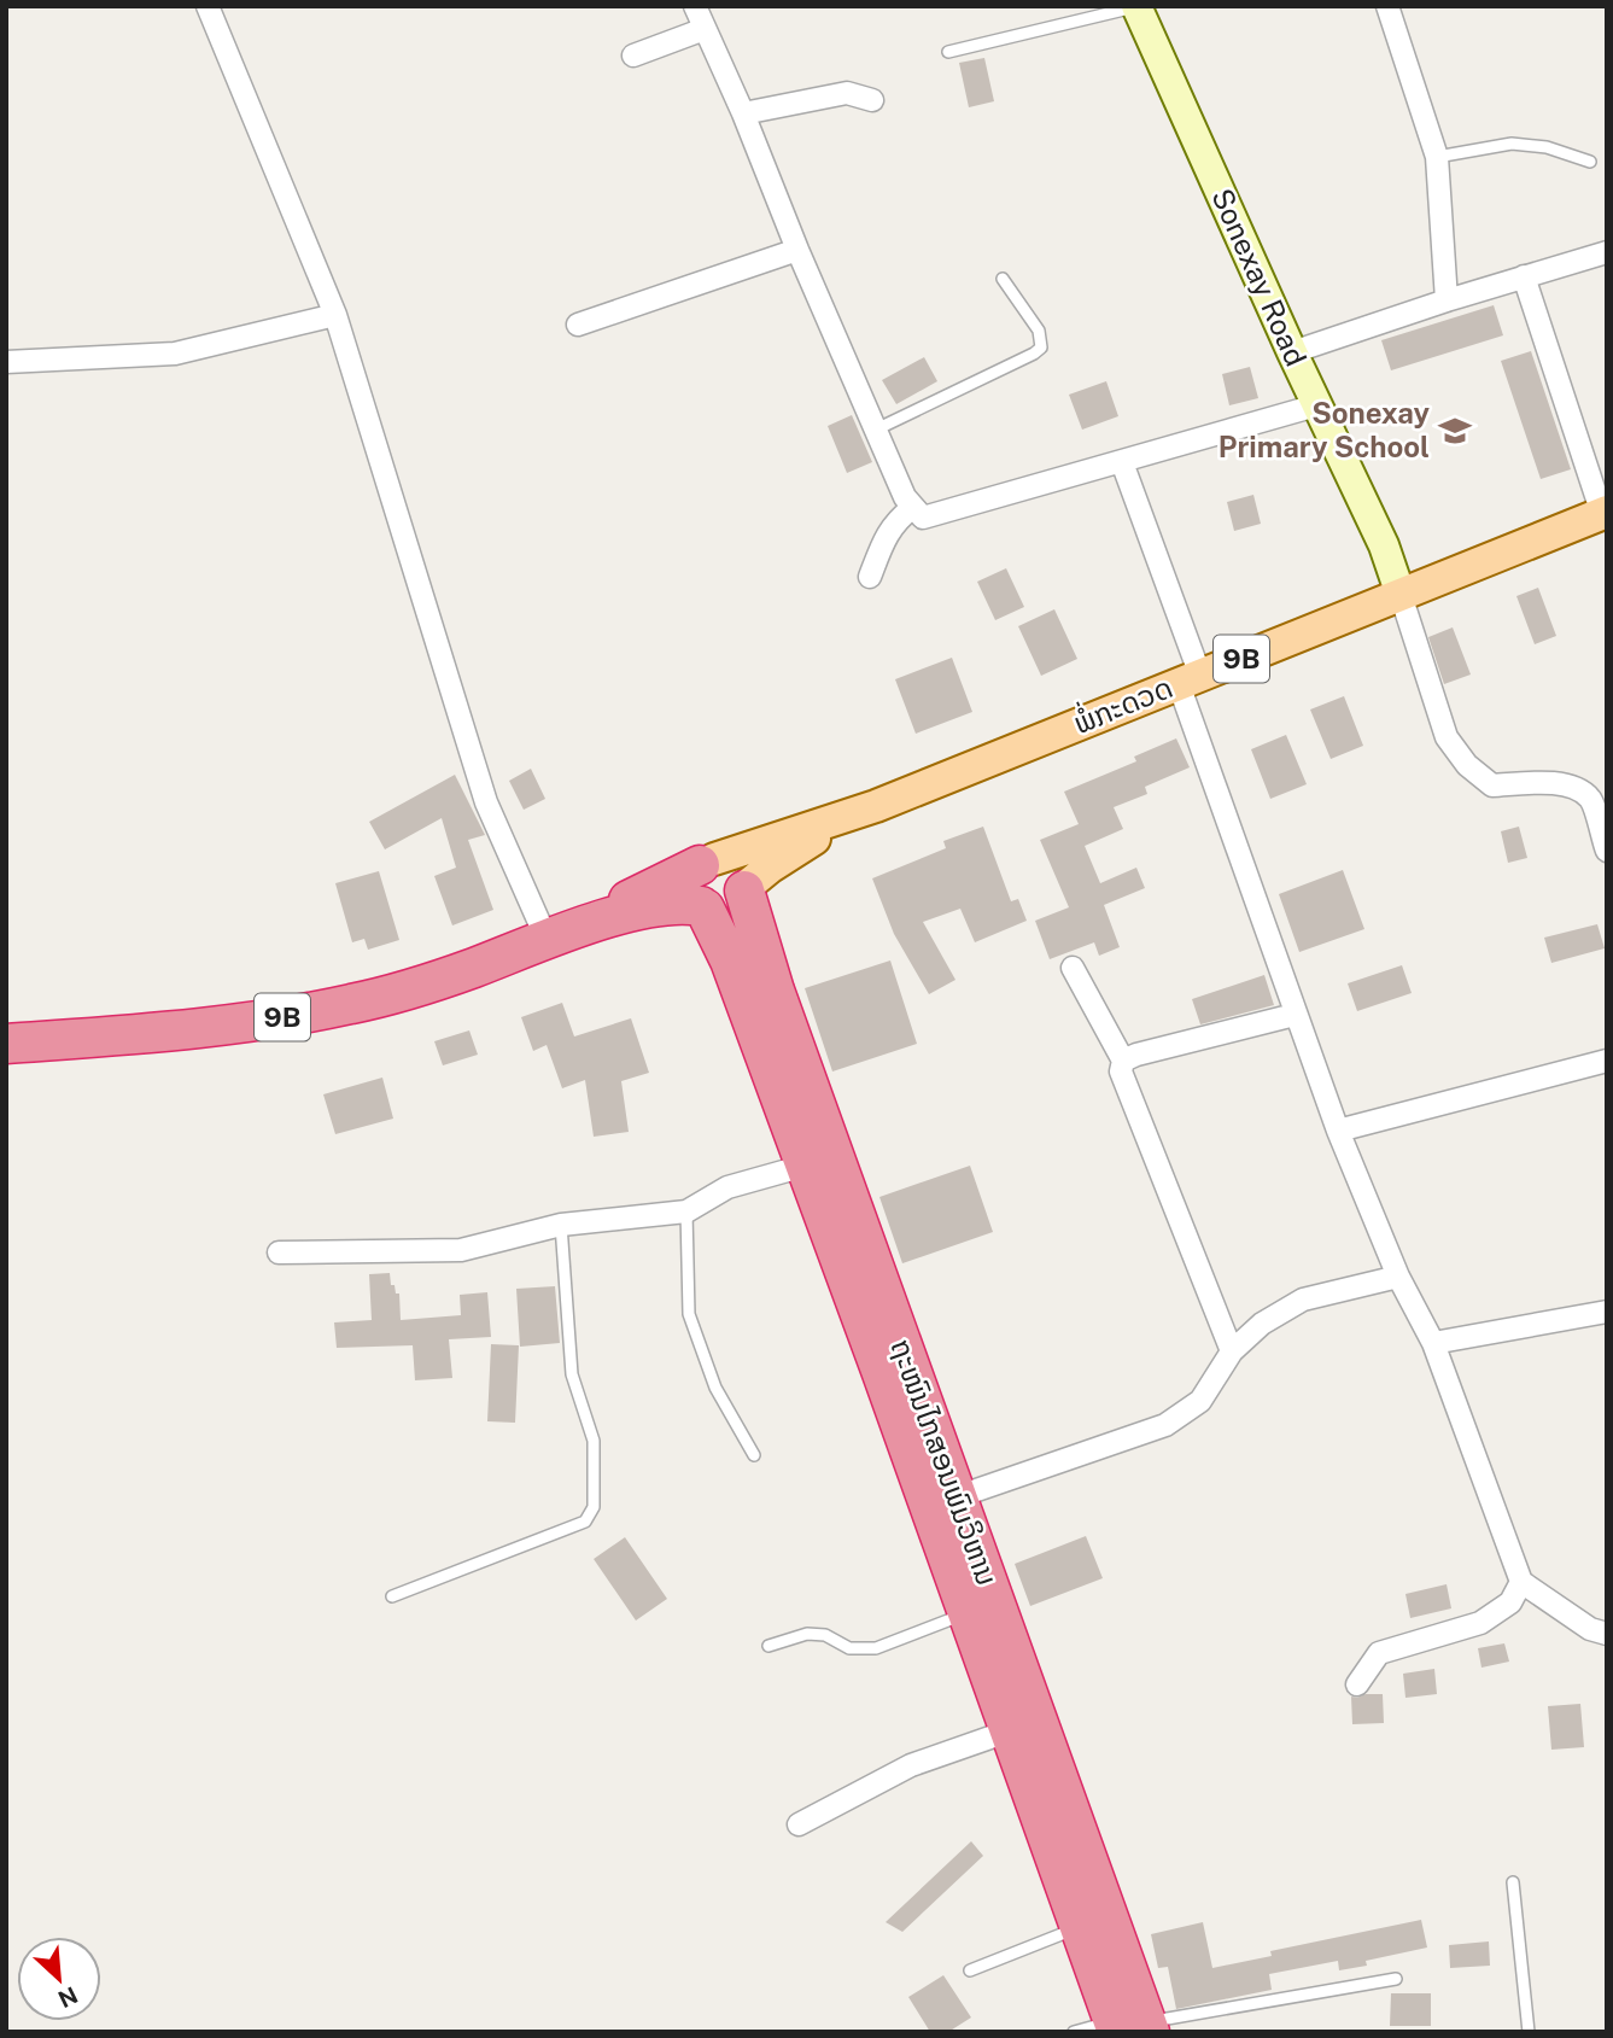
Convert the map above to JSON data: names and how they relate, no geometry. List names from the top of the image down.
{
  "streets": {
    "highway": ["9B", "ຖະໜົນໄກສອນພົມວິຫານ"],
    "main road": ["ພໍ່ກະດວດ"],
    "street": ["Sonexay Road"]
  },
  "crossings": [
    ["Sonexay Road", "ພໍ່ກະດວດ"],
    ["9B", "ພໍ່ກະດວດ"],
    ["9B", "ຖະໜົນໄກສອນພົມວິຫານ"]
  ],
  "places": {
    "school or university": ["Sonexay Primary School"]
  },
  "north": "bottom right"
}
